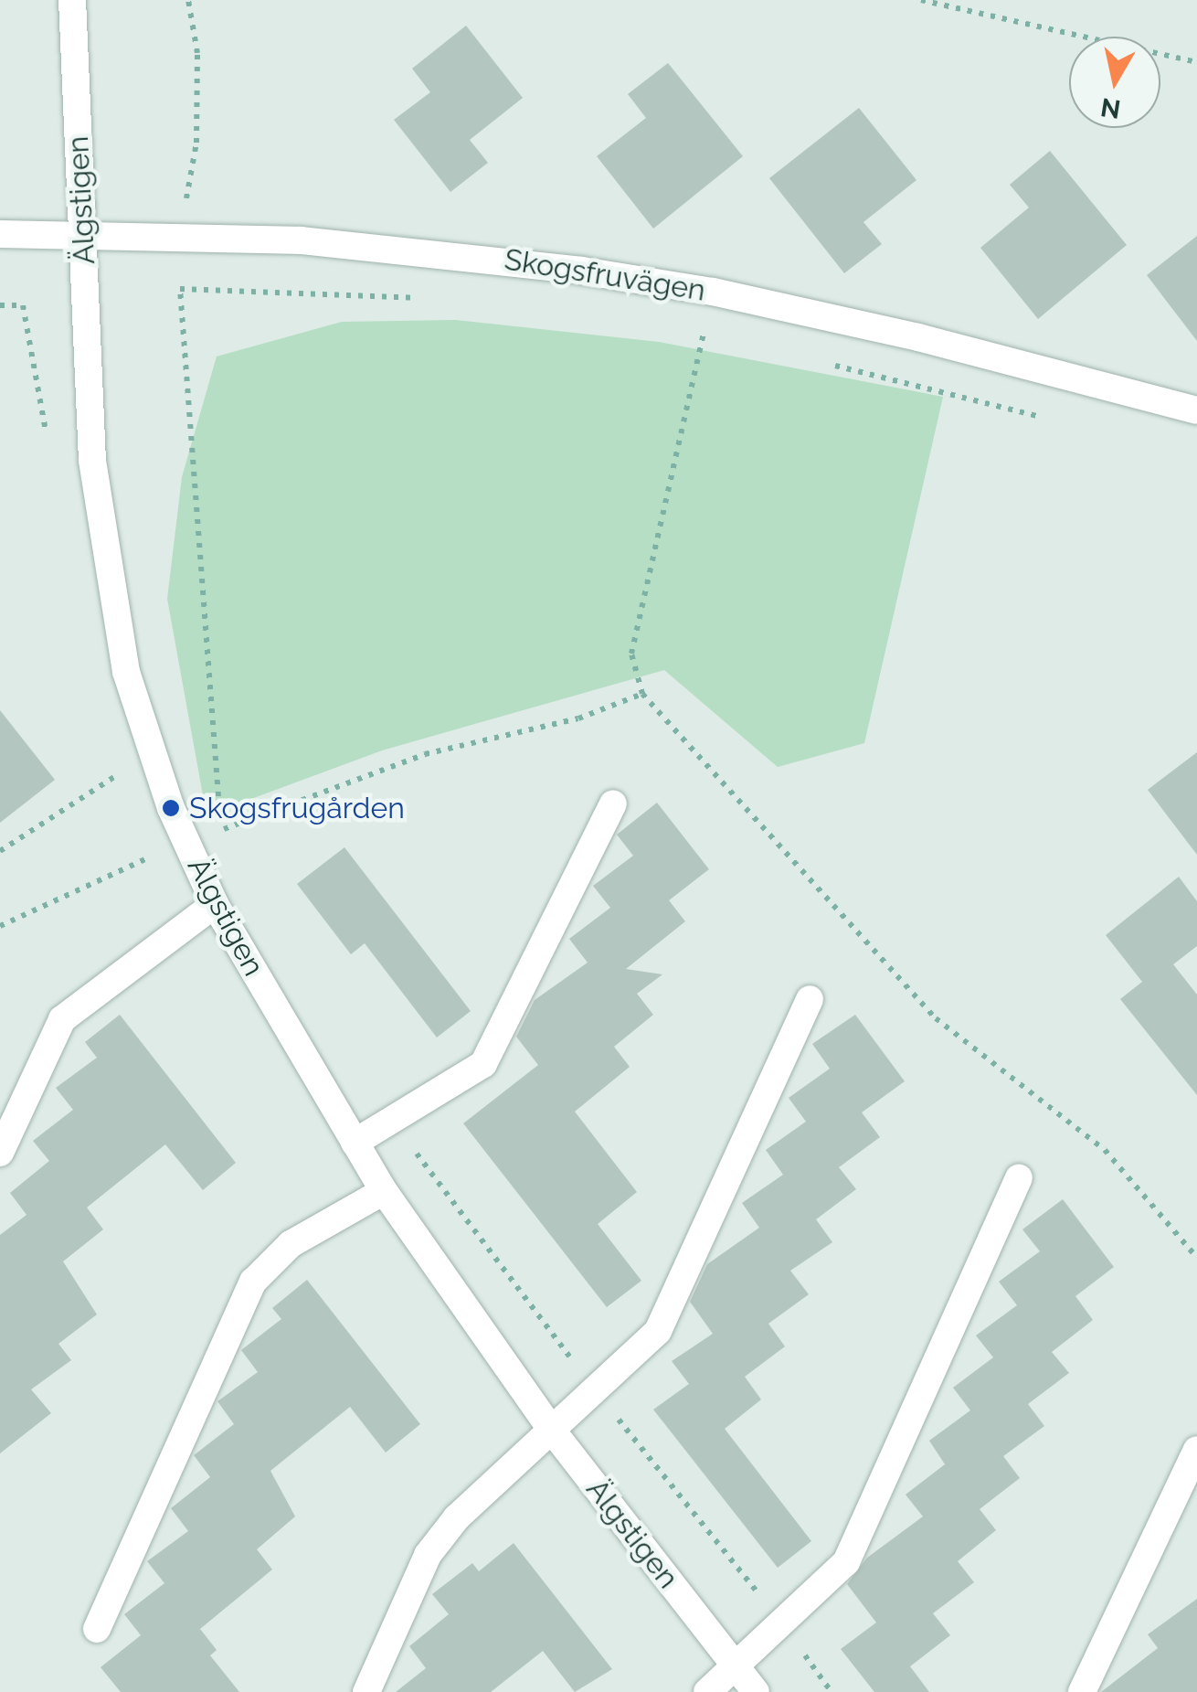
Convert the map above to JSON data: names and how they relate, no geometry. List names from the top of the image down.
{
  "streets": {
    "street": ["Älgstigen", "Skogsfruvägen"]
  },
  "crossings": [
    ["Älgstigen", "Skogsfruvägen"]
  ],
  "places": ["Skogsfrugården"],
  "north": "bottom"
}
